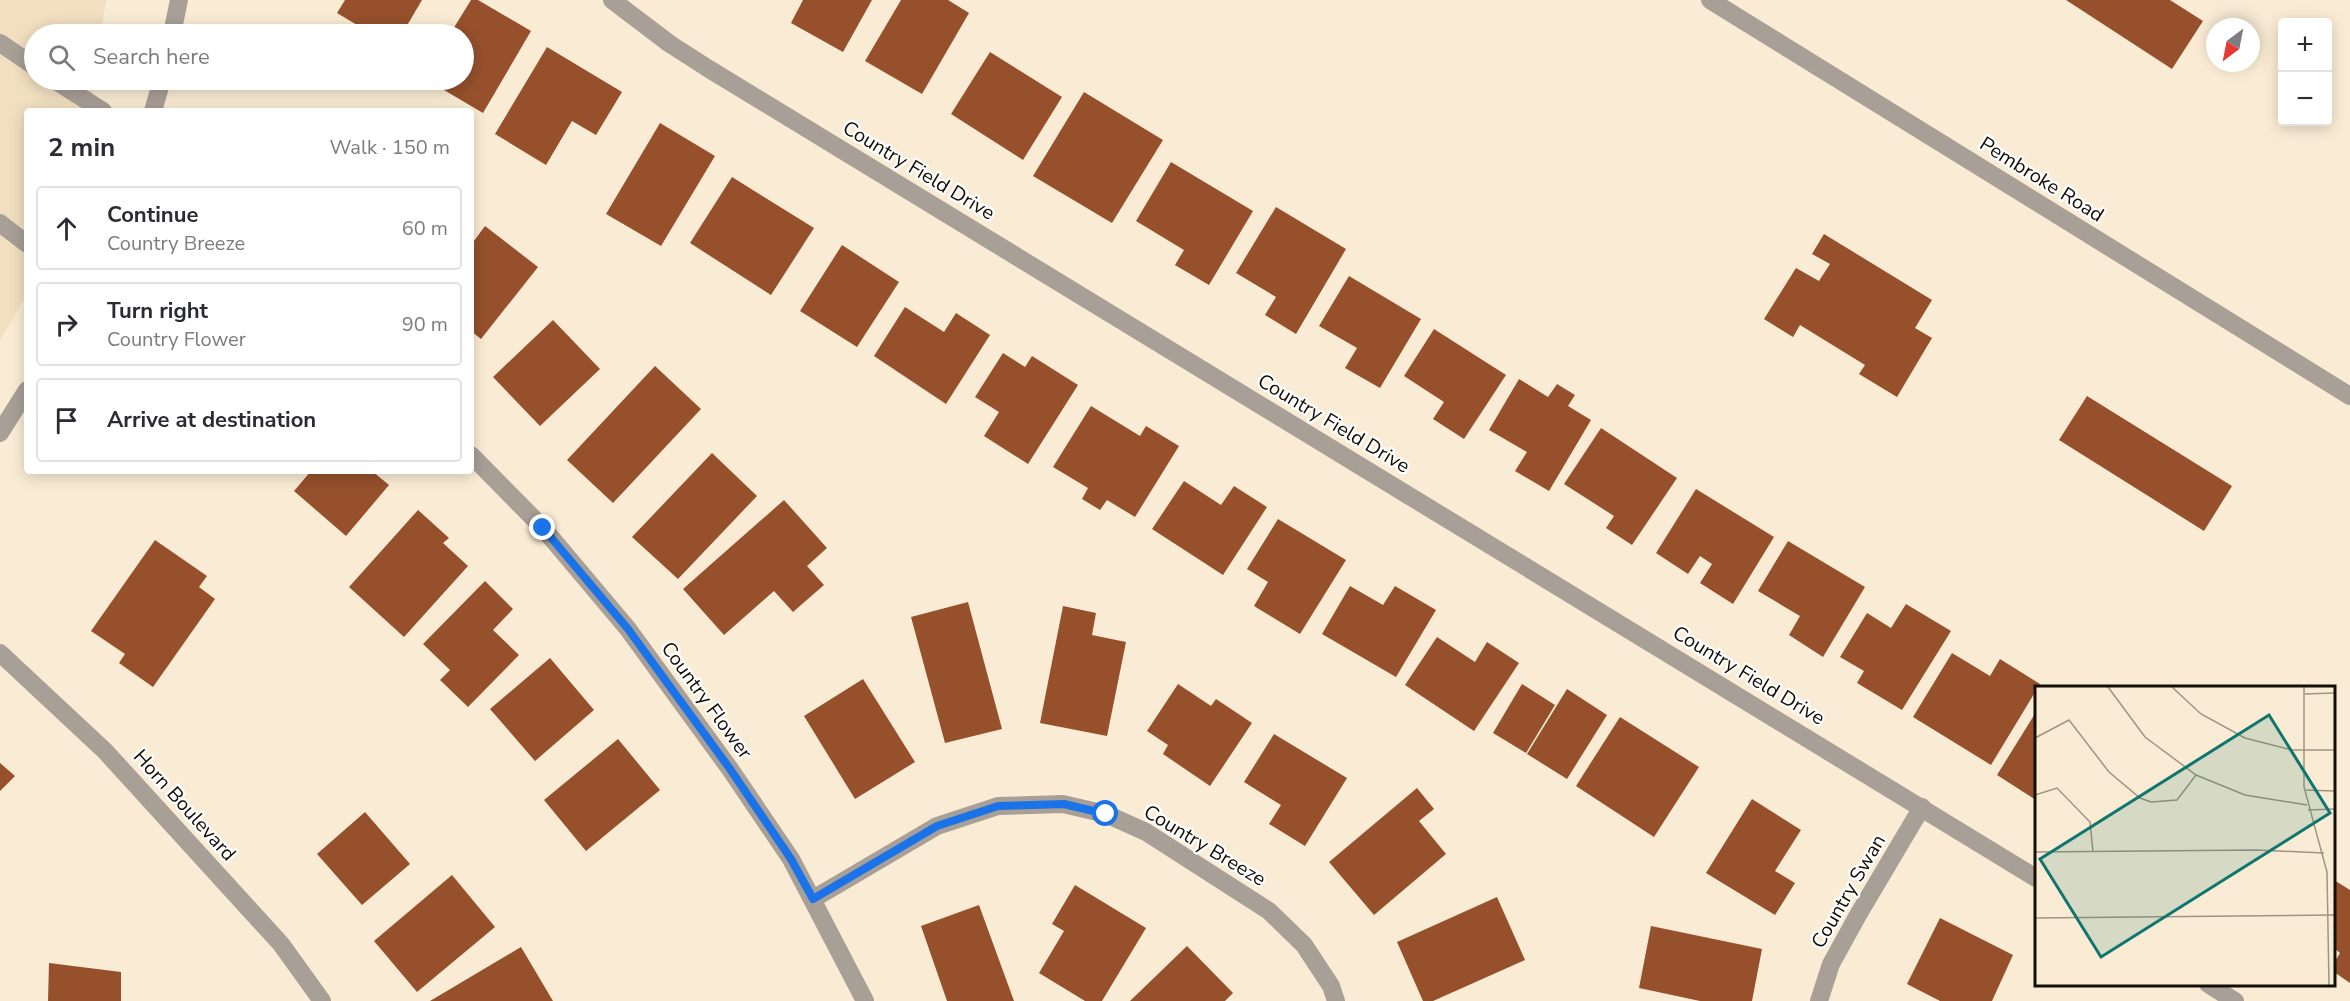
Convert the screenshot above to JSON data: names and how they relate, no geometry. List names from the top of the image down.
{
  "streets": {
    "street": [
      "Country Field Drive",
      "Pembroke Road",
      "Country Flower",
      "Horn Boulevard",
      "Country Breeze",
      "Country Swan"
    ]
  },
  "crossings": [
    ["Country Field Drive", "Country Swan"],
    ["Country Flower", "Country Breeze"]
  ],
  "north": "bottom left",
  "page": {
    "map_buttons": ["+", "−"],
    "search": "Search here",
    "heading": ["2 min", "Walk · 150 m"],
    "list": [
      ["Continue", "Country Breeze", "60 m"],
      ["Turn right", "Country Flower", "90 m"],
      "Arrive at destination"
    ]
  }
}
